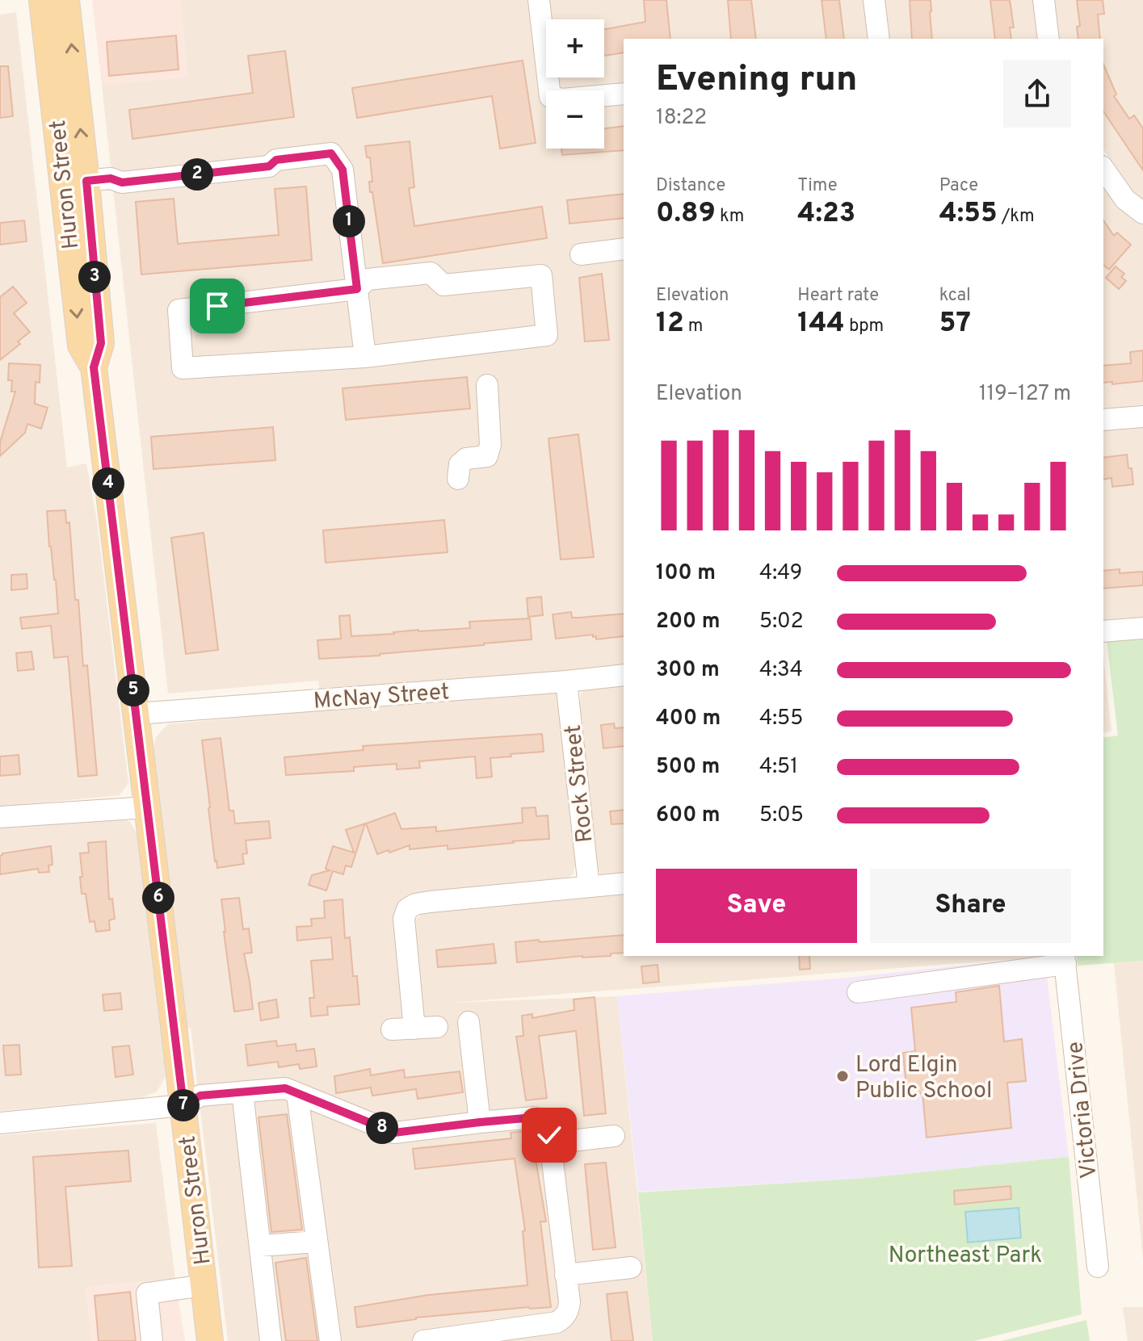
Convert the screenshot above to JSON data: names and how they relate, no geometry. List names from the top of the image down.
{
  "streets": {
    "main road": ["Huron Street"],
    "street": ["McNay Street", "Rock Street", "Victoria Drive"]
  },
  "crossings": [
    ["Huron Street", "McNay Street"],
    ["McNay Street", "Rock Street"]
  ],
  "parks": ["Northeast Park"],
  "places": ["Lord Elgin Public School"],
  "page": {
    "map_buttons": ["+", "−"],
    "heading": ["Evening run", "18:22"],
    "stats": [
      ["Distance", "0.89 km"],
      ["Time", "4:23"],
      ["Pace", "4:55 /km"],
      ["Elevation", "12 m"],
      ["Heart rate", "144 bpm"],
      ["kcal", "57"]
    ],
    "pins": [
      "2",
      "1",
      "3",
      "4",
      "5",
      "6",
      "7",
      "8"
    ],
    "chart": ["Elevation", "119–127 m"],
    "list": [
      {
        "name": "100 m",
        "note": "4:49"
      },
      {
        "name": "200 m",
        "note": "5:02"
      },
      {
        "name": "300 m",
        "note": "4:34"
      },
      {
        "name": "400 m",
        "note": "4:55"
      },
      {
        "name": "500 m",
        "note": "4:51"
      },
      {
        "name": "600 m",
        "note": "5:05"
      }
    ],
    "buttons": ["Save", "Share"]
  }
}
